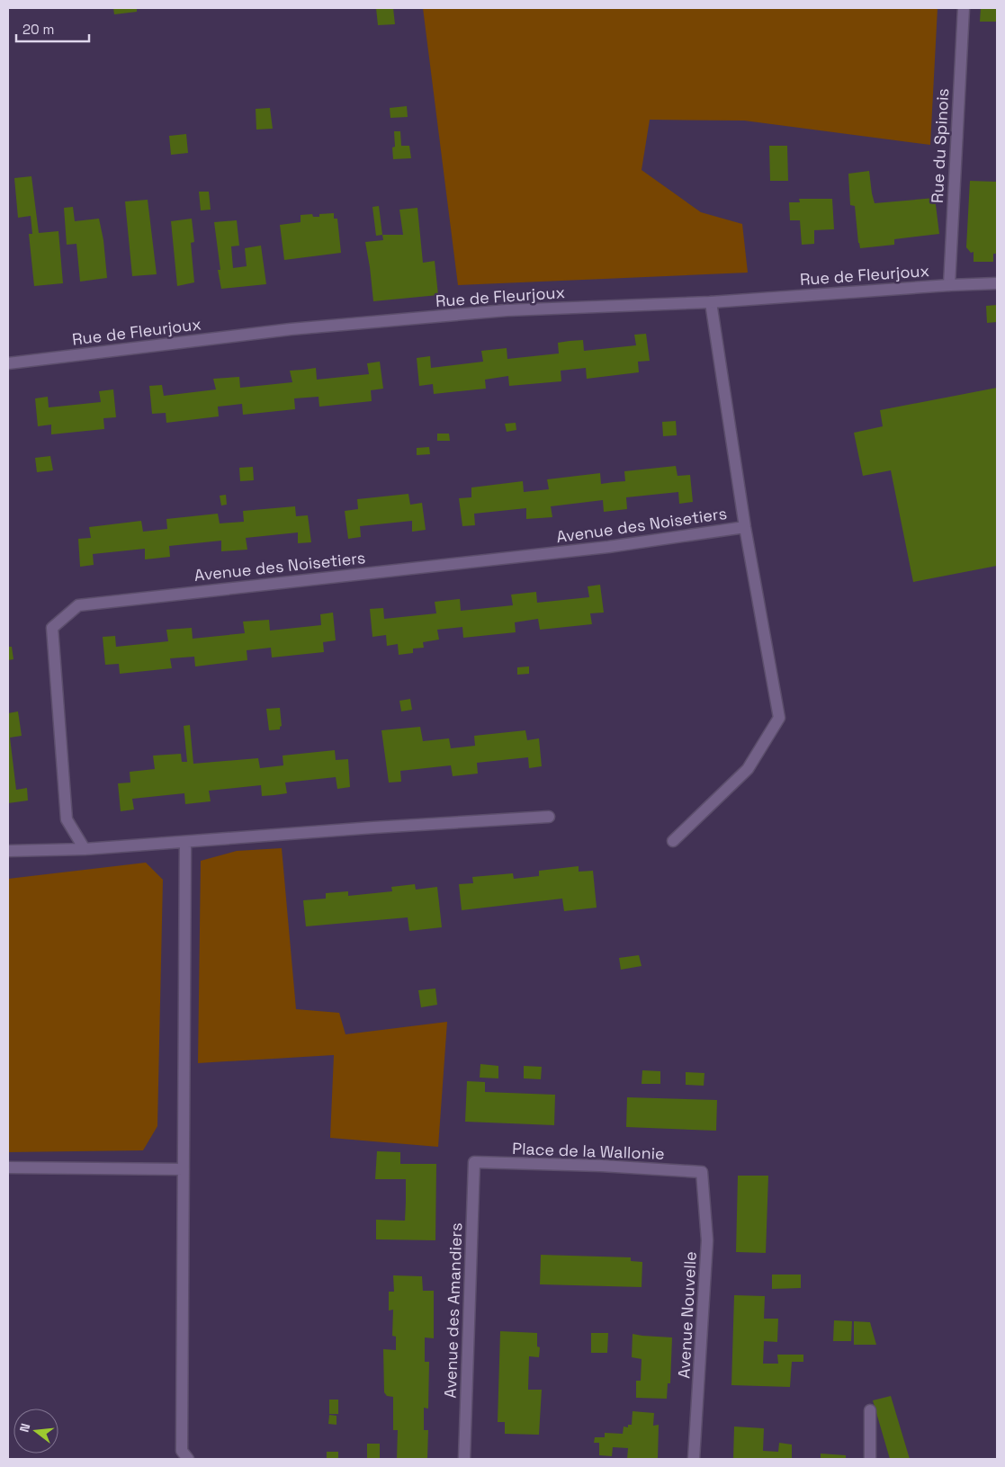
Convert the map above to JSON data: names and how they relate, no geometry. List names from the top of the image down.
{
  "streets": {
    "street": [
      "Rue du Spinois",
      "Rue de Fleurjoux",
      "Avenue des Noisetiers",
      "Place de la Wallonie",
      "Avenue des Amandiers",
      "Avenue Nouvelle"
    ]
  },
  "crossings": [
    ["Rue du Spinois", "Rue de Fleurjoux"],
    ["Rue de Fleurjoux", "Avenue des Noisetiers"],
    ["Place de la Wallonie", "Avenue des Amandiers"],
    ["Place de la Wallonie", "Avenue Nouvelle"]
  ],
  "scale_bar": "20 m",
  "north": "left"
}
